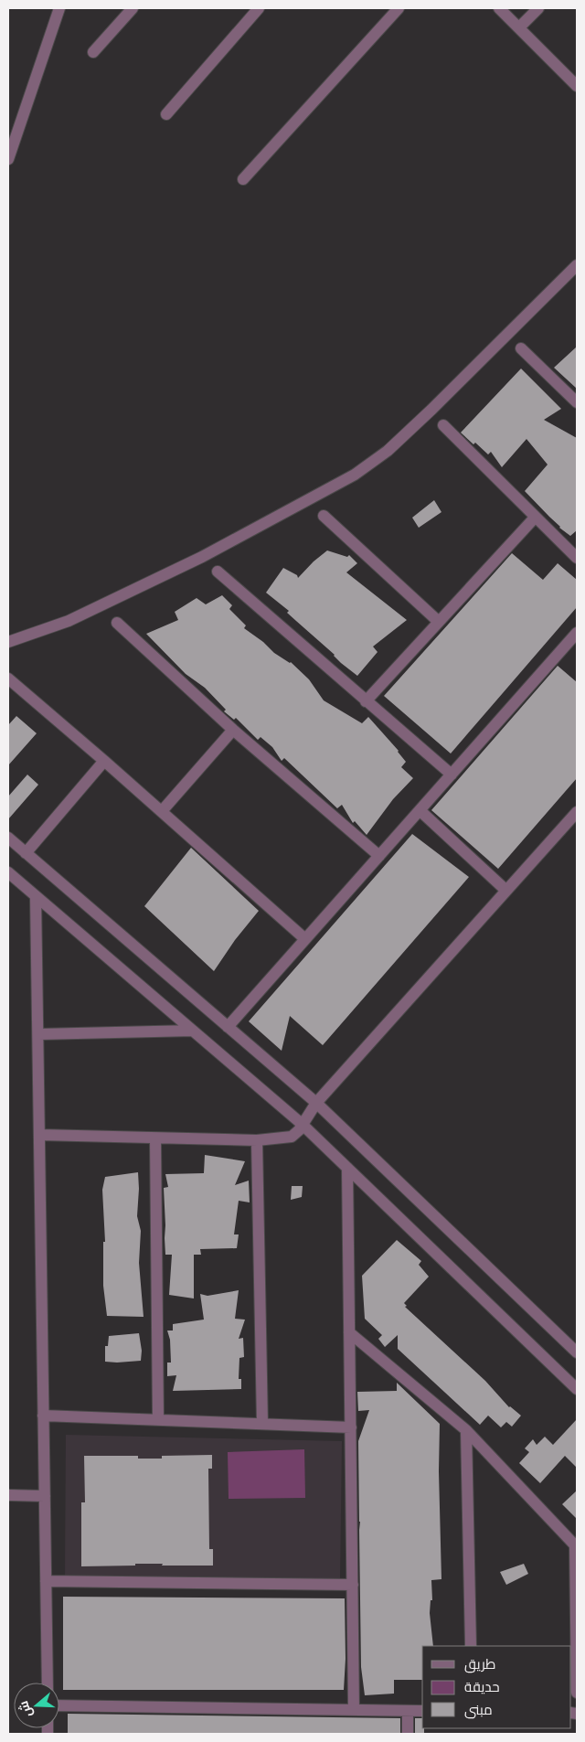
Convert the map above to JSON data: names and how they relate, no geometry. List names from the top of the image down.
{
  "legend": ["طريق", "حديقة", "مبنى"],
  "north": "left"
}
